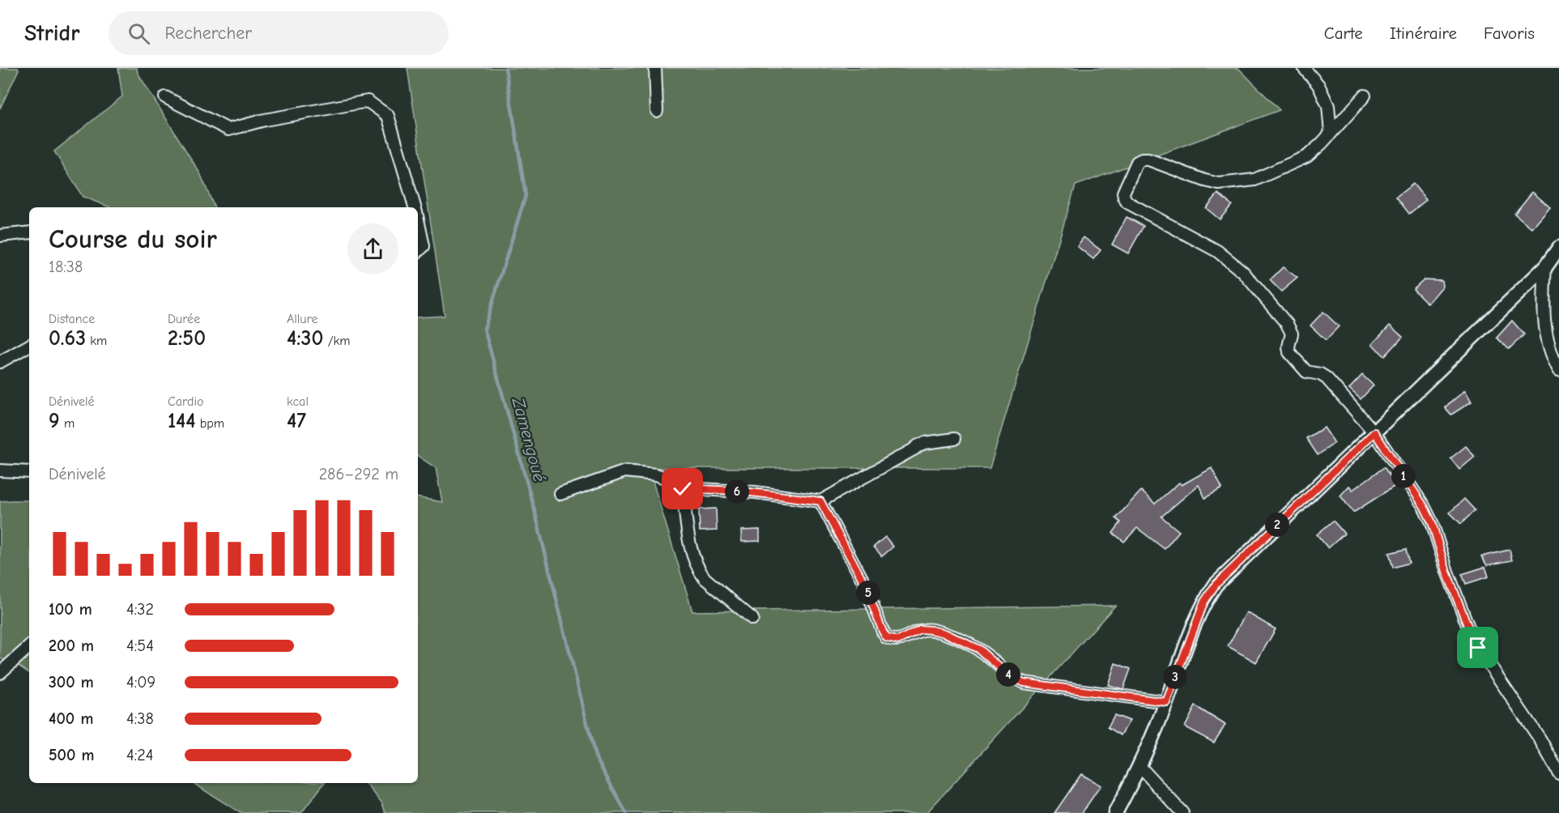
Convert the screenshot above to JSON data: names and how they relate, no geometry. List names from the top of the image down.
{
  "water": ["Zamengoué"],
  "page": {
    "header": "Stridr",
    "search": "Rechercher",
    "nav": ["Carte", "Itinéraire", "Favoris"],
    "heading": ["Course du soir", "18:38"],
    "stats": [
      ["Distance", "0.63 km"],
      ["Durée", "2:50"],
      ["Allure", "4:30 /km"],
      ["Dénivelé", "9 m"],
      ["Cardio", "144 bpm"],
      ["kcal", "47"]
    ],
    "chart": ["Dénivelé", "286–292 m"],
    "pins": [
      "1",
      "6",
      "2",
      "5",
      "4",
      "3"
    ],
    "list": [
      {
        "name": "100 m",
        "note": "4:32"
      },
      {
        "name": "200 m",
        "note": "4:54"
      },
      {
        "name": "300 m",
        "note": "4:09"
      },
      {
        "name": "400 m",
        "note": "4:38"
      },
      {
        "name": "500 m",
        "note": "4:24"
      }
    ]
  }
}
